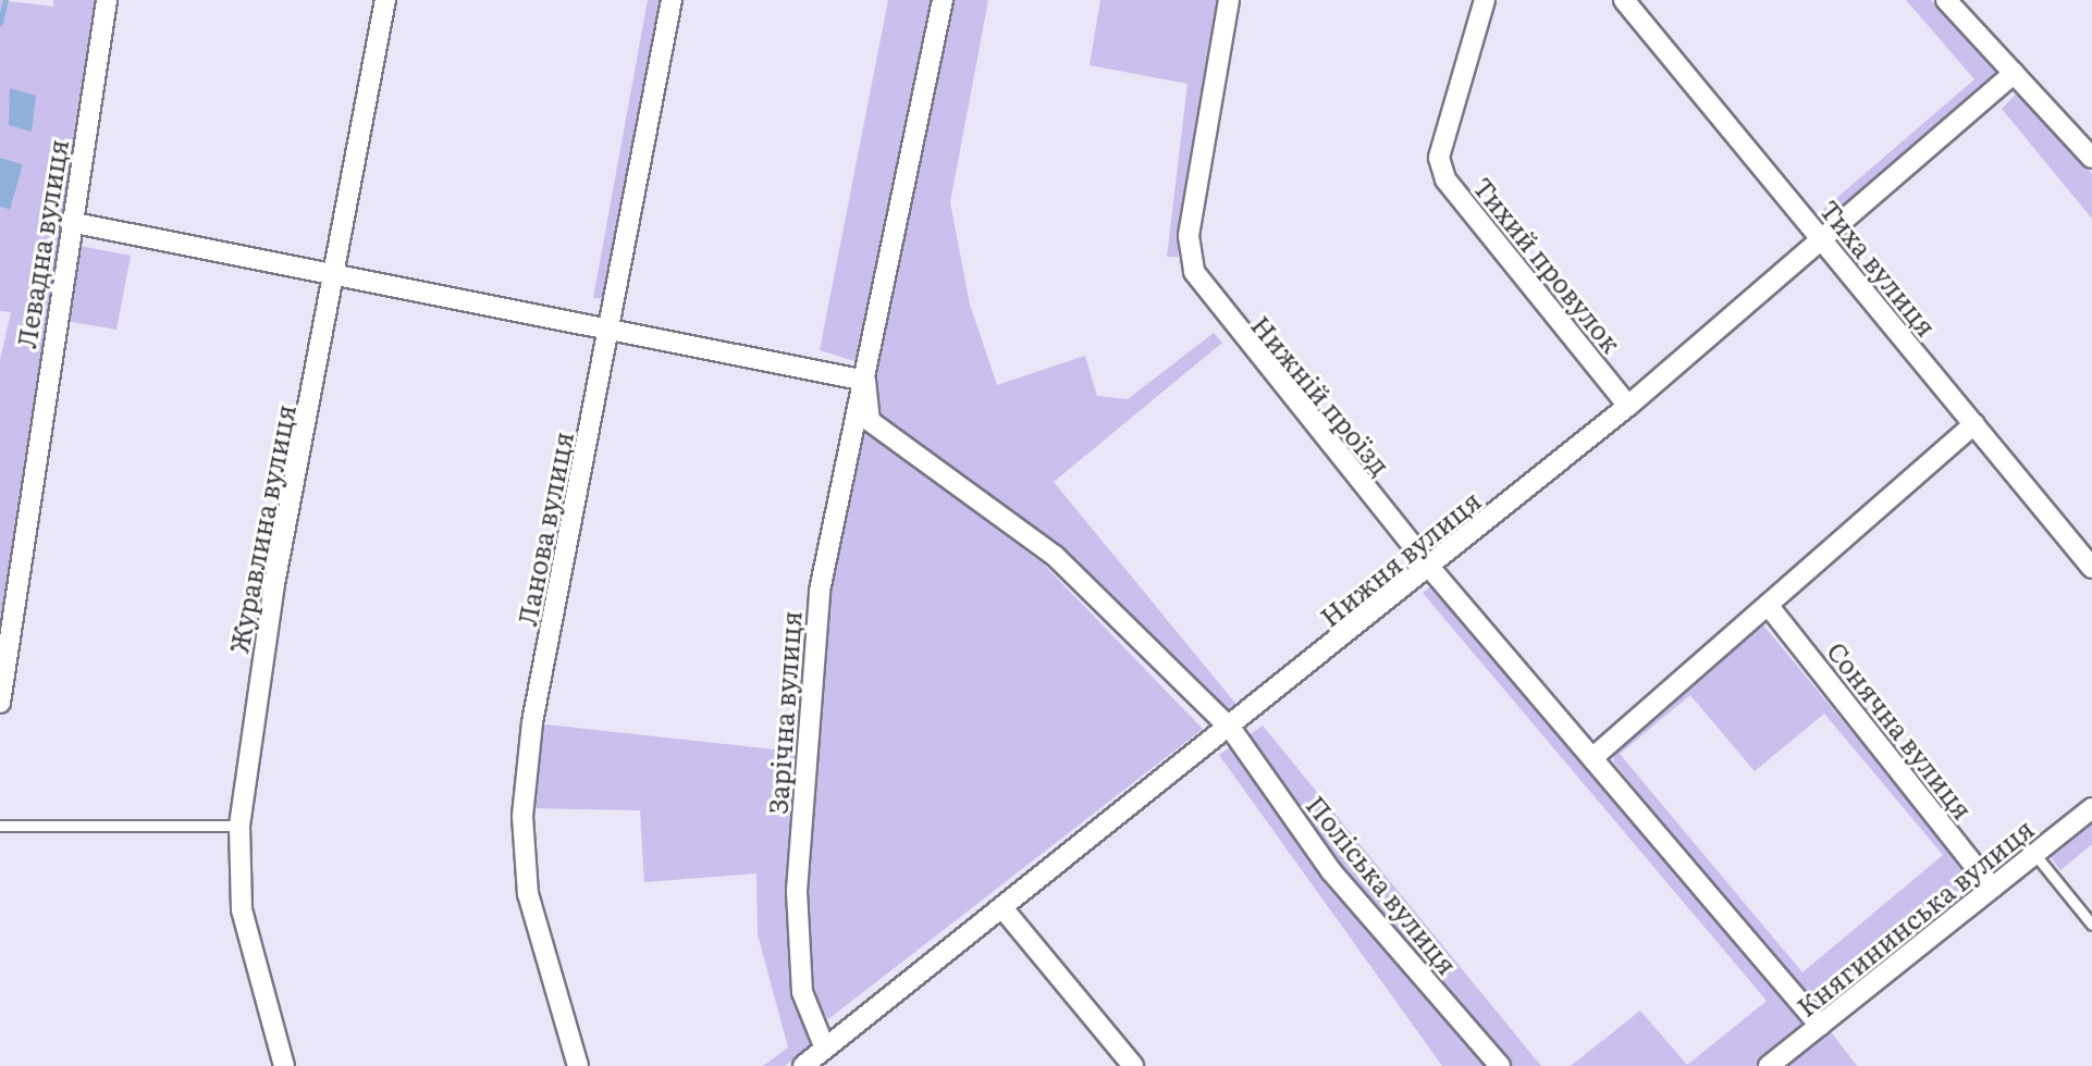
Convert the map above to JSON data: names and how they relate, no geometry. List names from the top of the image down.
{
  "streets": {
    "street": [
      "Левадна вулиця",
      "Тихий провулок",
      "Тиха вулиця",
      "Нижній проїзд",
      "Журавлина вулиця",
      "Ланова вулиця",
      "Нижня вулиця",
      "Зарічна вулиця",
      "Сонячна вулиця",
      "Поліська вулиця",
      "Княгининська вулиця"
    ]
  },
  "crossings": [
    ["Тихий провулок", "Нижня вулиця"],
    ["Тиха вулиця", "Нижня вулиця"],
    ["Нижній проїзд", "Нижня вулиця"],
    ["Нижній проїзд", "Княгининська вулиця"],
    ["Нижня вулиця", "Зарічна вулиця"],
    ["Нижня вулиця", "Поліська вулиця"],
    ["Зарічна вулиця", "Поліська вулиця"],
    ["Сонячна вулиця", "Княгининська вулиця"]
  ]
}
